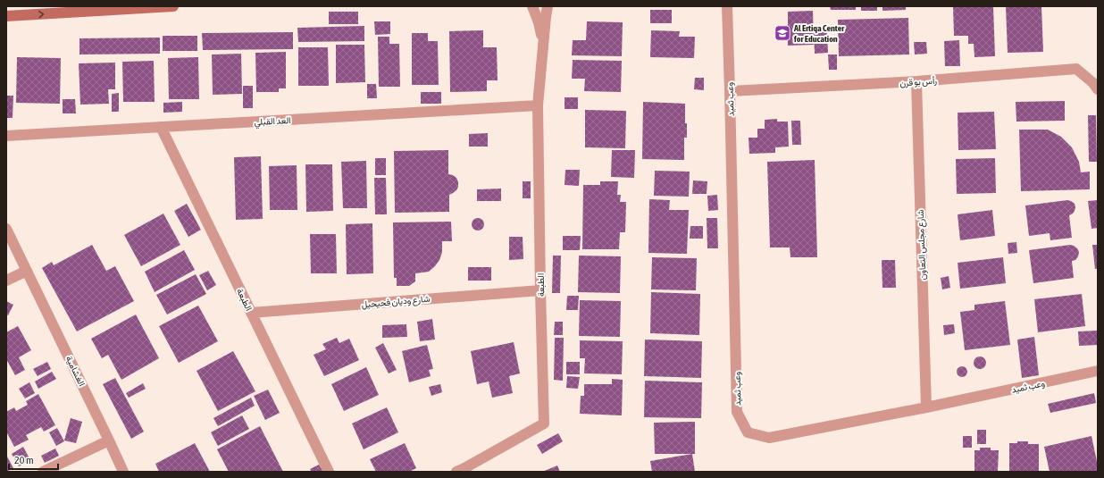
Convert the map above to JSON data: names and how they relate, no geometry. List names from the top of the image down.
{
  "streets": {
    "street": [
      "رأس بو قرن",
      "وعب ثميد",
      "العد القبلي",
      "شارع مجلس التعاون",
      "الطبعة",
      "شارع وديان فحيحيل",
      "الغشامية"
    ]
  },
  "crossings": [
    ["رأس بو قرن", "وعب ثميد"],
    ["رأس بو قرن", "شارع مجلس التعاون"],
    ["وعب ثميد", "شارع مجلس التعاون"],
    ["العد القبلي", "الطبعة"],
    ["الطبعة", "شارع وديان فحيحيل"]
  ],
  "places": {
    "school or university": ["Al Ertiqa Center for Education"]
  },
  "scale_bar": "20 m"
}
